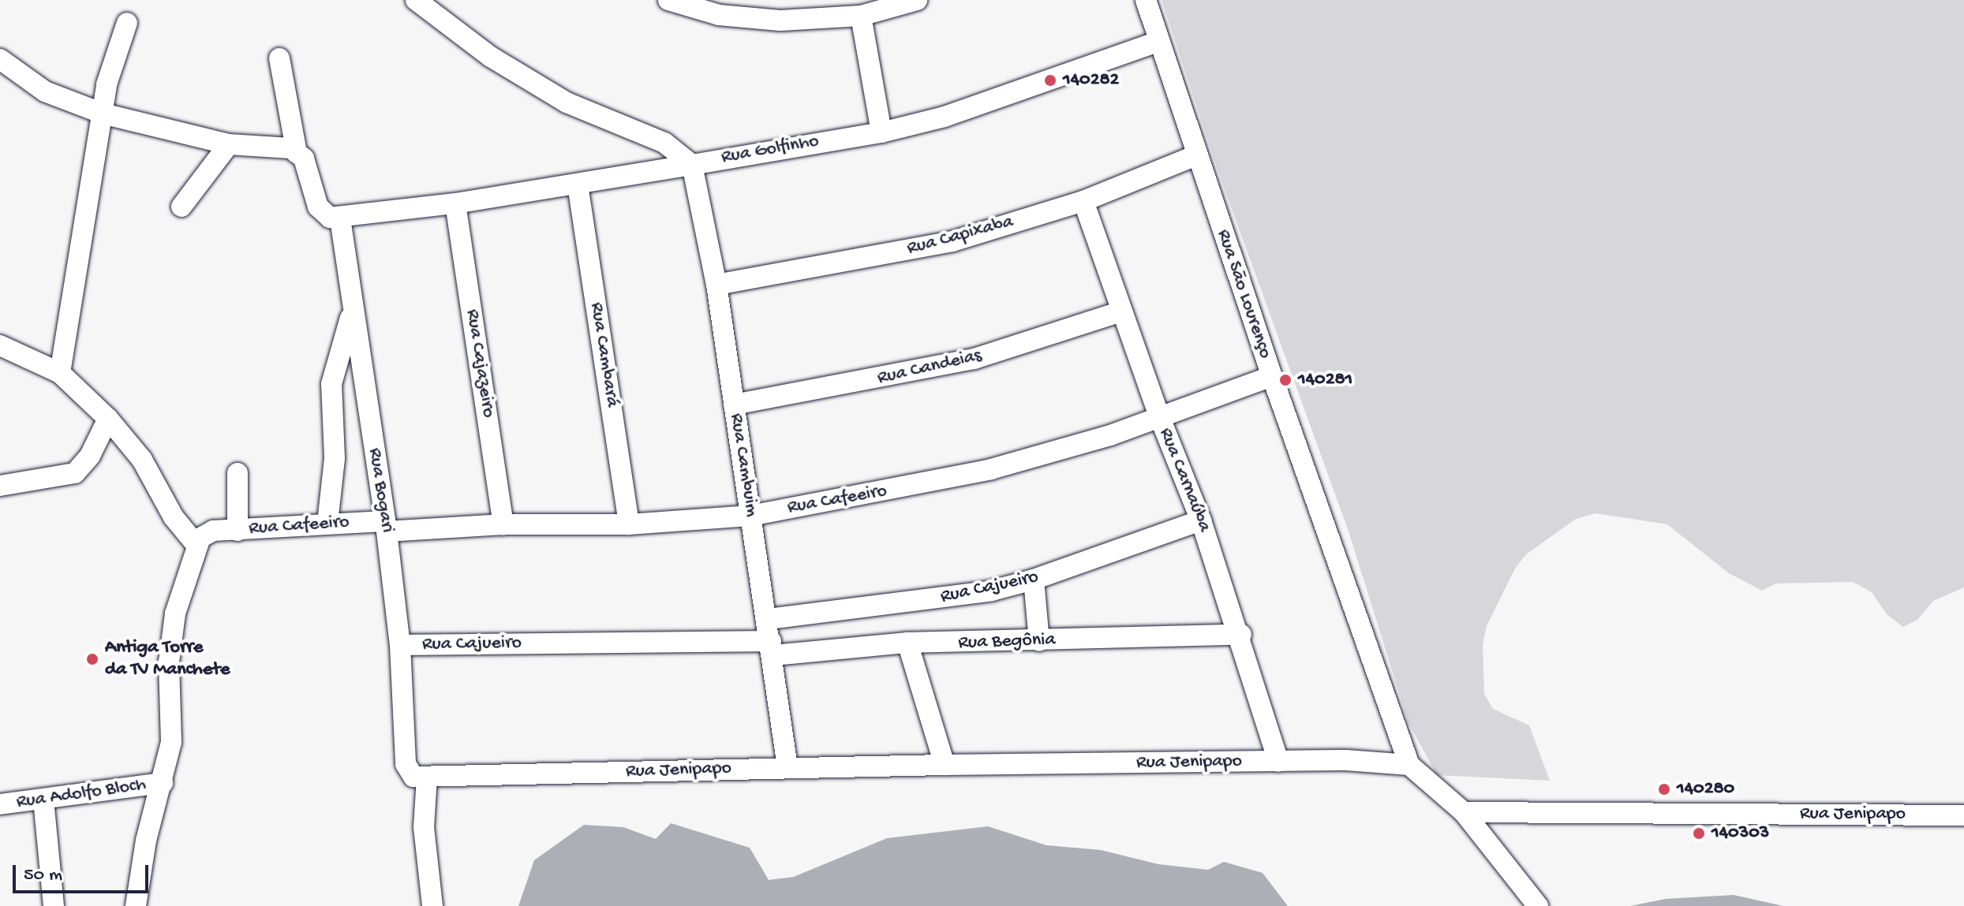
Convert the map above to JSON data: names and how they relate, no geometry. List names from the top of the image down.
{
  "streets": {
    "street": [
      "Rua Golfinho",
      "Rua Capixaba",
      "Rua São Lourenço",
      "Rua Cambará",
      "Rua Cajazeiro",
      "Rua Candeias",
      "Rua Cambuim",
      "Rua Carnaúba",
      "Rua Bogari",
      "Rua Cafeeiro",
      "Rua Cajueiro",
      "Rua Begônia",
      "Rua Jenipapo",
      "Rua Adolfo Bloch"
    ]
  },
  "crossings": [
    ["Rua Golfinho", "Rua São Lourenço"],
    ["Rua Golfinho", "Rua Cambuim"],
    ["Rua Capixaba", "Rua São Lourenço"],
    ["Rua Capixaba", "Rua Cambuim"],
    ["Rua Capixaba", "Rua Carnaúba"],
    ["Rua São Lourenço", "Rua Cafeeiro"],
    ["Rua São Lourenço", "Rua Jenipapo"],
    ["Rua Cambará", "Rua Cafeeiro"],
    ["Rua Cajazeiro", "Rua Cafeeiro"],
    ["Rua Candeias", "Rua Cambuim"],
    ["Rua Candeias", "Rua Carnaúba"],
    ["Rua Cambuim", "Rua Cafeeiro"],
    ["Rua Cambuim", "Rua Cajueiro"],
    ["Rua Cambuim", "Rua Begônia"],
    ["Rua Cambuim", "Rua Jenipapo"],
    ["Rua Carnaúba", "Rua Cafeeiro"],
    ["Rua Carnaúba", "Rua Cajueiro"],
    ["Rua Carnaúba", "Rua Begônia"],
    ["Rua Carnaúba", "Rua Jenipapo"],
    ["Rua Bogari", "Rua Cafeeiro"],
    ["Rua Bogari", "Rua Cajueiro"],
    ["Rua Bogari", "Rua Jenipapo"],
    ["Rua Cajueiro", "Rua Begônia"]
  ],
  "places": [
    "140282",
    "140281",
    "Antiga Torre da TV Manchete",
    "140280",
    "140303"
  ],
  "scale_bar": "50 m"
}
